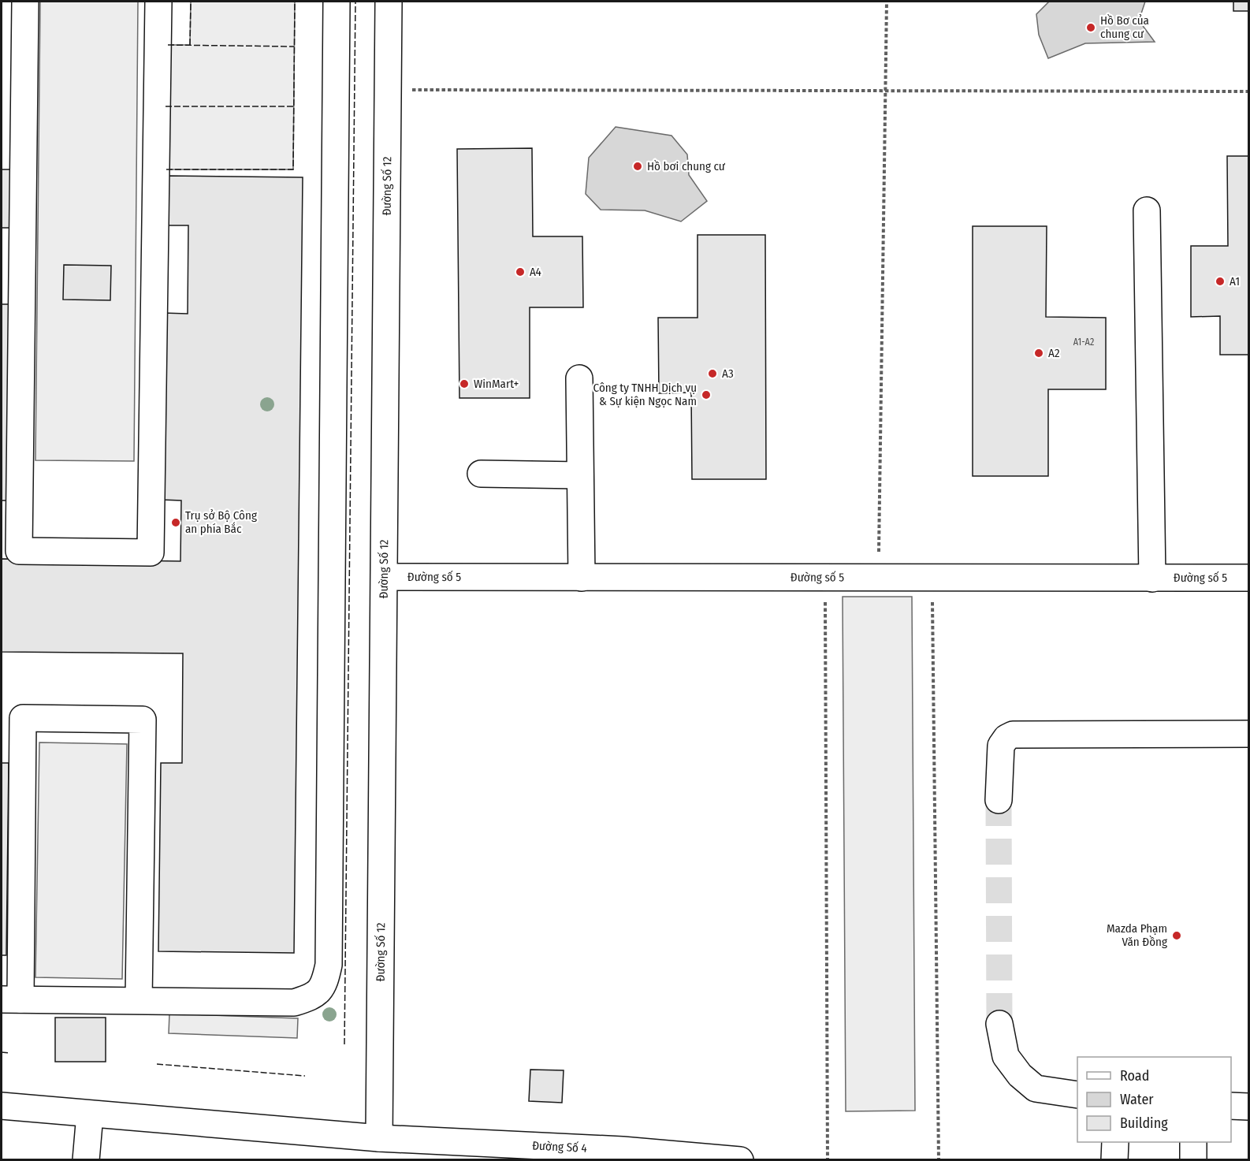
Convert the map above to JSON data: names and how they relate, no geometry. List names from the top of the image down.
{
  "streets": {
    "street": ["Đường Số 12", "Đường số 5", "Đường Số 4"]
  },
  "crossings": [
    ["Đường Số 12", "Đường số 5"],
    ["Đường Số 12", "Đường Số 4"]
  ],
  "places": [
    "Hồ Bơ của chung cư",
    "Hồ bơi chung cư",
    "A4",
    "A1",
    "A2",
    "A3",
    "WinMart+",
    "Công ty TNHH Dịch vụ & Sự kiện Ngọc Nam",
    "Trụ sở Bộ Công an phía Bắc",
    "Mazda Phạm Văn Đồng"
  ],
  "house_numbers": ["A1-A2"],
  "legend": ["Road", "Water", "Building"]
}
